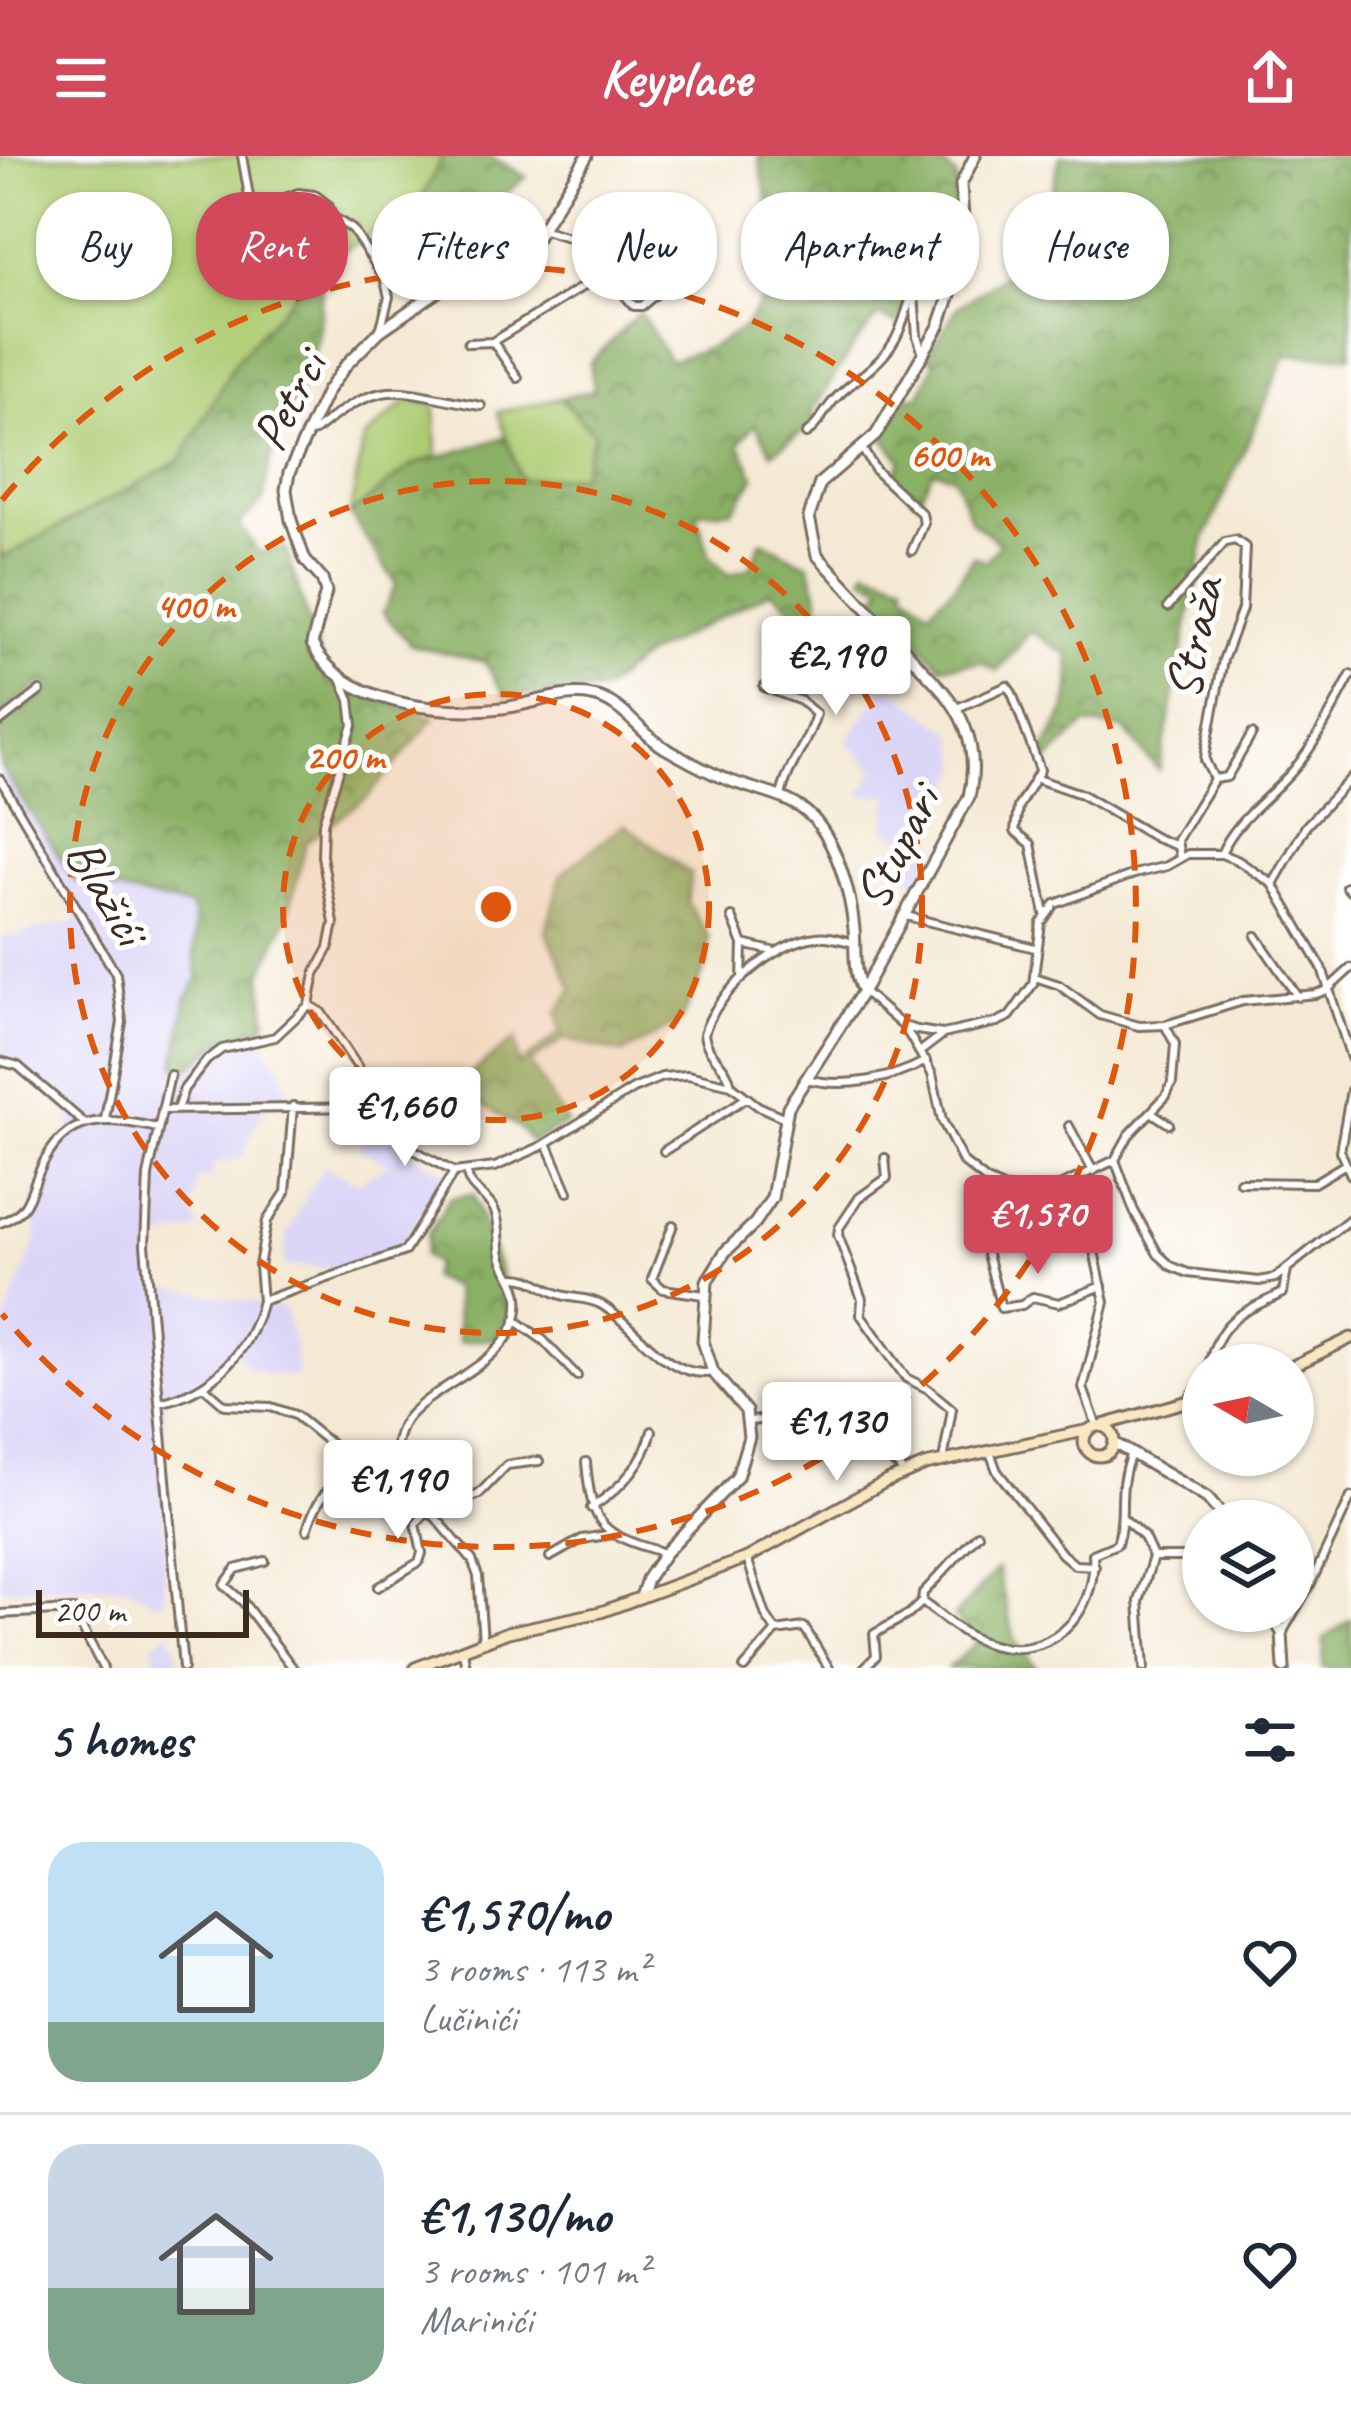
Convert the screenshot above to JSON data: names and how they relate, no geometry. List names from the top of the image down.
{
  "streets": {
    "street": [
      "Petrci",
      "Straža",
      "Stupari",
      "Blažići"
    ]
  },
  "crossings": [
    ["Petrci", "Stupari"]
  ],
  "scale_bar": "200 m",
  "north": "left",
  "page": {
    "header": "Keyplace",
    "chip": [
      "Buy",
      "Rent",
      "Filters",
      "New",
      "Apartment",
      "House"
    ],
    "price": [
      "€2,190",
      "€1,660",
      "€1,570",
      "€1,130",
      "€1,190"
    ],
    "scale": "200 m",
    "heading": "5 homes",
    "list": [
      {
        "name": "€1,570/mo",
        "note": "3 rooms · 113 m² · Lučinići"
      },
      {
        "name": "€1,130/mo",
        "note": "3 rooms · 101 m² · Marinići"
      }
    ]
  },
  "rings": ["600 m", "400 m", "200 m"]
}
